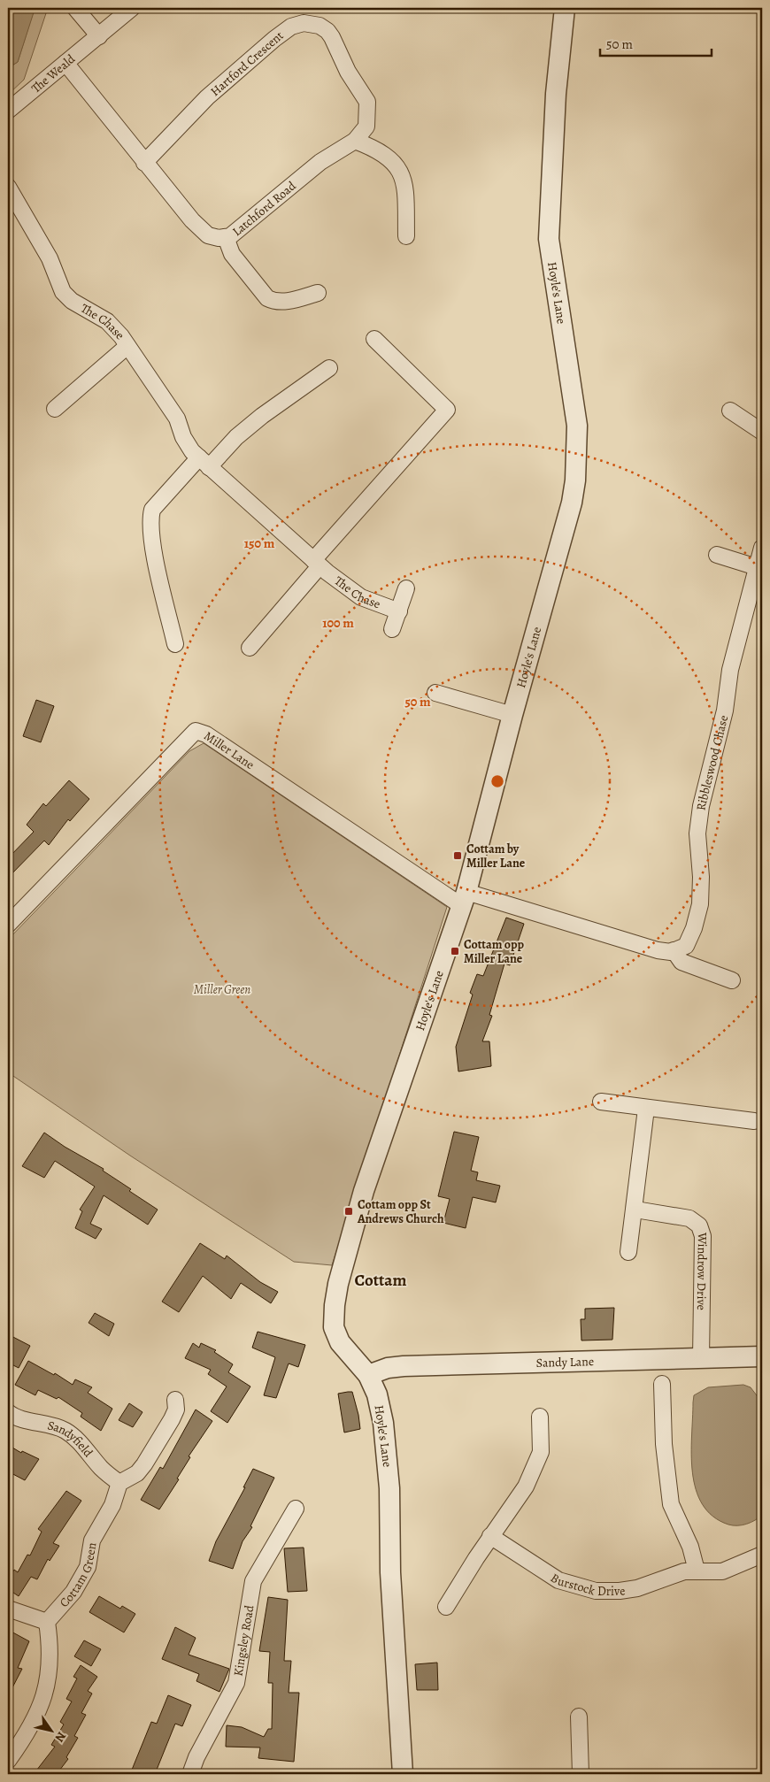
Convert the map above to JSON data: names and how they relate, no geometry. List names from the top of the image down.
{
  "streets": {
    "street": [
      "Hartford Crescent",
      "The Weald",
      "Latchford Road",
      "Hoyle's Lane",
      "The Chase",
      "Miller Lane",
      "Ribbleswood Chase",
      "Windrow Drive",
      "Sandy Lane",
      "Sandyfield",
      "Cottam Green",
      "Burstock Drive",
      "Kingsley Road"
    ]
  },
  "crossings": [
    ["Hartford Crescent", "Latchford Road"],
    ["The Weald", "Latchford Road"],
    ["Hoyle's Lane", "Miller Lane"],
    ["Hoyle's Lane", "Sandy Lane"],
    ["Windrow Drive", "Sandy Lane"],
    ["Sandyfield", "Cottam Green"]
  ],
  "districts": ["Cottam"],
  "parks": ["Miller Green"],
  "places": {
    "transit": ["Cottam by Miller Lane", "Cottam opp Miller Lane", "Cottam opp St Andrews Church"]
  },
  "scale_bar": "50 m",
  "north": "bottom right",
  "rings": ["150 m", "100 m", "50 m"]
}
